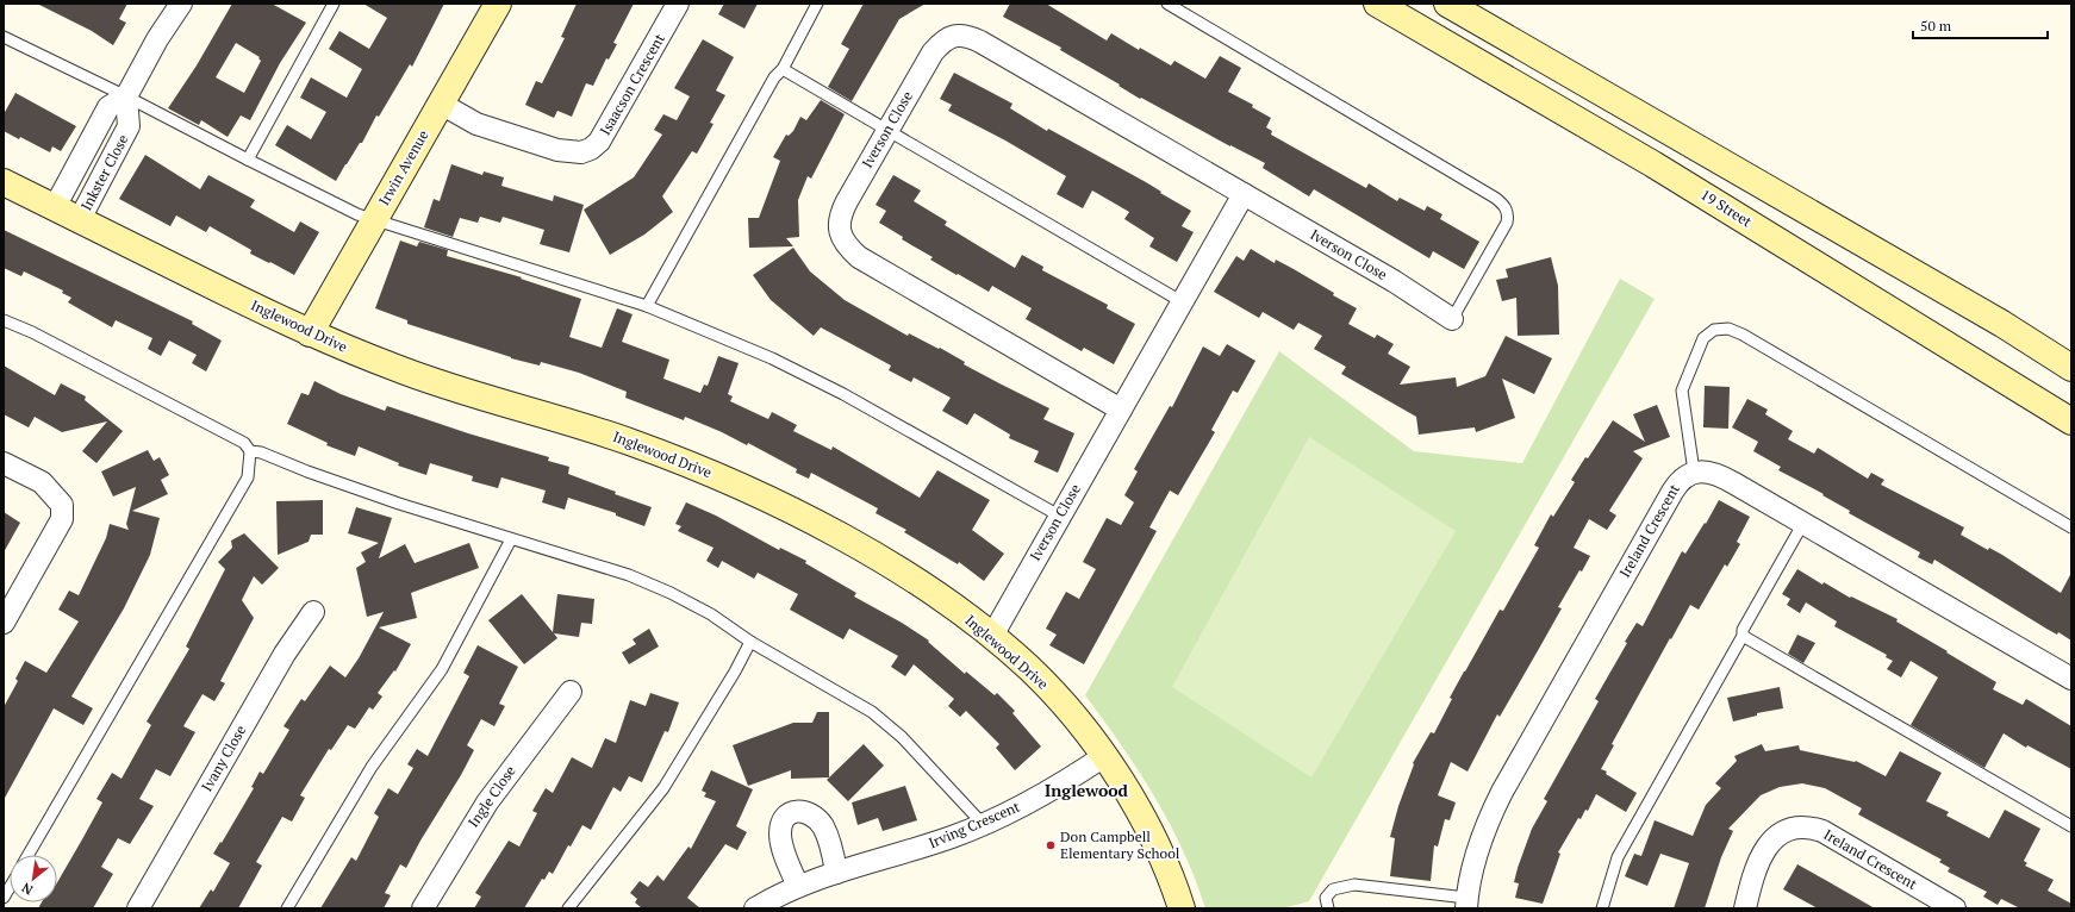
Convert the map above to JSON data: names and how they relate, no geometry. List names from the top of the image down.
{
  "streets": {
    "street": [
      "Isaacson Crescent",
      "Iverson Close",
      "Irwin Avenue",
      "Inkster Close",
      "19 Street",
      "Inglewood Drive",
      "Ireland Crescent",
      "Ivany Close",
      "Ingle Close",
      "Irving Crescent"
    ]
  },
  "crossings": [
    ["Isaacson Crescent", "Irwin Avenue"],
    ["Iverson Close", "Inglewood Drive"],
    ["Irwin Avenue", "Inglewood Drive"],
    ["Inkster Close", "Inglewood Drive"],
    ["Inglewood Drive", "Irving Crescent"]
  ],
  "districts": ["Inglewood"],
  "places": ["Don Campbell Elementary School"],
  "scale_bar": "50 m",
  "north": "bottom left"
}
